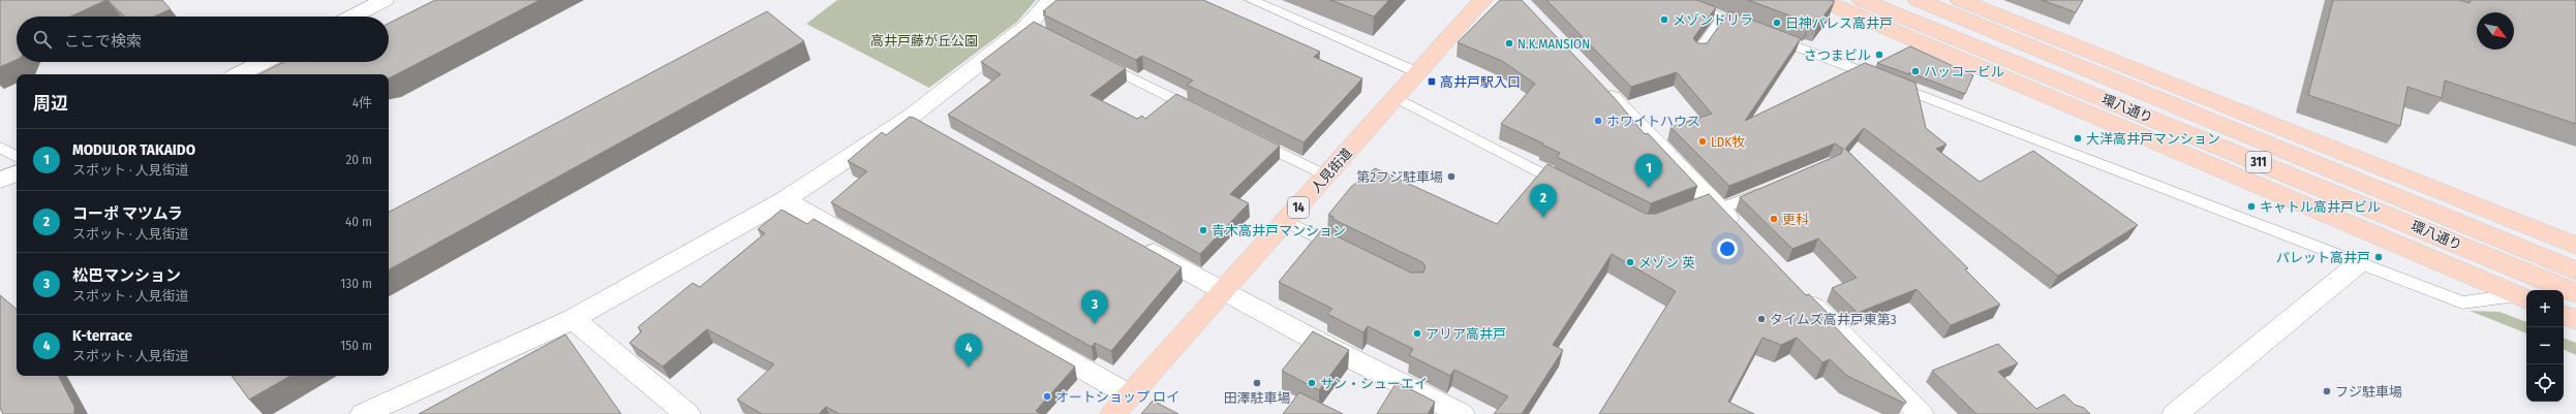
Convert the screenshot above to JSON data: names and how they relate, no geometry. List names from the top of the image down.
{
  "streets": {
    "main road": [
      "環八通り",
      "311",
      "人見街道",
      "14"
    ]
  },
  "parks": ["高井戸藤が丘公園"],
  "places": {
    "other": [
      "メゾンドリラ",
      "日神パレス高井戸",
      "N.K.MANSION",
      "さつまビル",
      "ハッコービル",
      "ホワイトハウス",
      "大洋高井戸マンション",
      "LDK牧",
      "第2フジ駐車場",
      "キャトル高井戸ビル",
      "更科",
      "青木高井戸マンション",
      "パレット高井戸",
      "メゾン 英",
      "タイムズ高井戸東第3",
      "アリア高井戸",
      "田澤駐車場",
      "サン・シューエイ",
      "フジ駐車場",
      "オートショップ ロイ"
    ],
    "transit": ["高井戸駅入口"]
  },
  "north": "bottom right",
  "page": {
    "search": "ここで検索",
    "heading": ["周辺", "4件"],
    "list": [
      {
        "mark": "1",
        "name": "MODULOR TAKAIDO",
        "note": "スポット · 人見街道",
        "value": "20 m"
      },
      {
        "mark": "2",
        "name": "コーポ マツムラ",
        "note": "スポット · 人見街道",
        "value": "40 m"
      },
      {
        "mark": "3",
        "name": "松巴マンション",
        "note": "スポット · 人見街道",
        "value": "130 m"
      },
      {
        "mark": "4",
        "name": "K-terrace",
        "note": "スポット · 人見街道",
        "value": "150 m"
      }
    ],
    "pins": [
      "1",
      "2",
      "3",
      "4"
    ],
    "map_buttons": ["+", "−"]
  }
}
